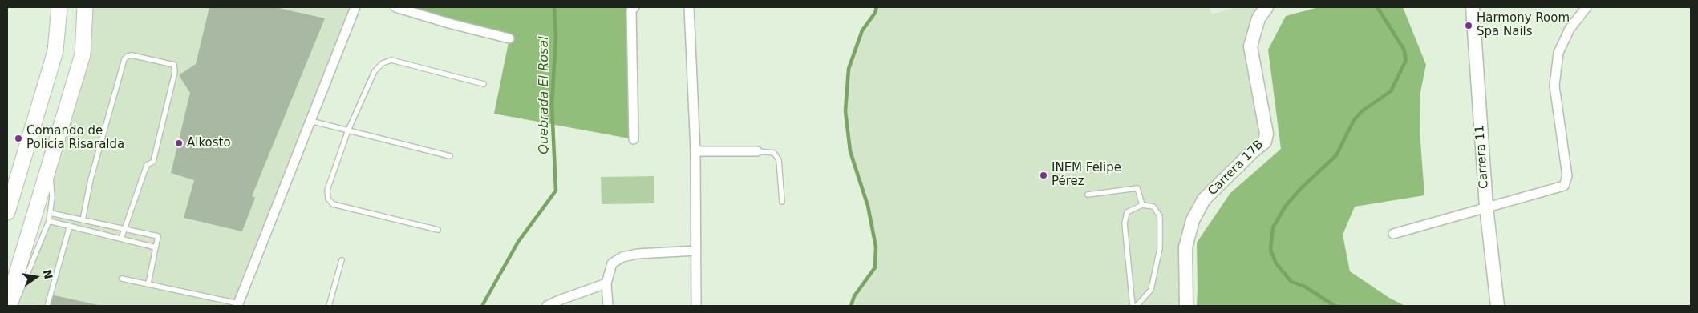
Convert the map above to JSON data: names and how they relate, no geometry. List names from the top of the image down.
{
  "streets": {
    "street": ["Carrera 11", "Carrera 17B"]
  },
  "water": ["Quebrada El Rosal"],
  "places": [
    "Harmony Room Spa Nails",
    "Comando de Policia Risaralda",
    "Alkosto",
    "INEM Felipe Pérez"
  ],
  "north": "right"
}
